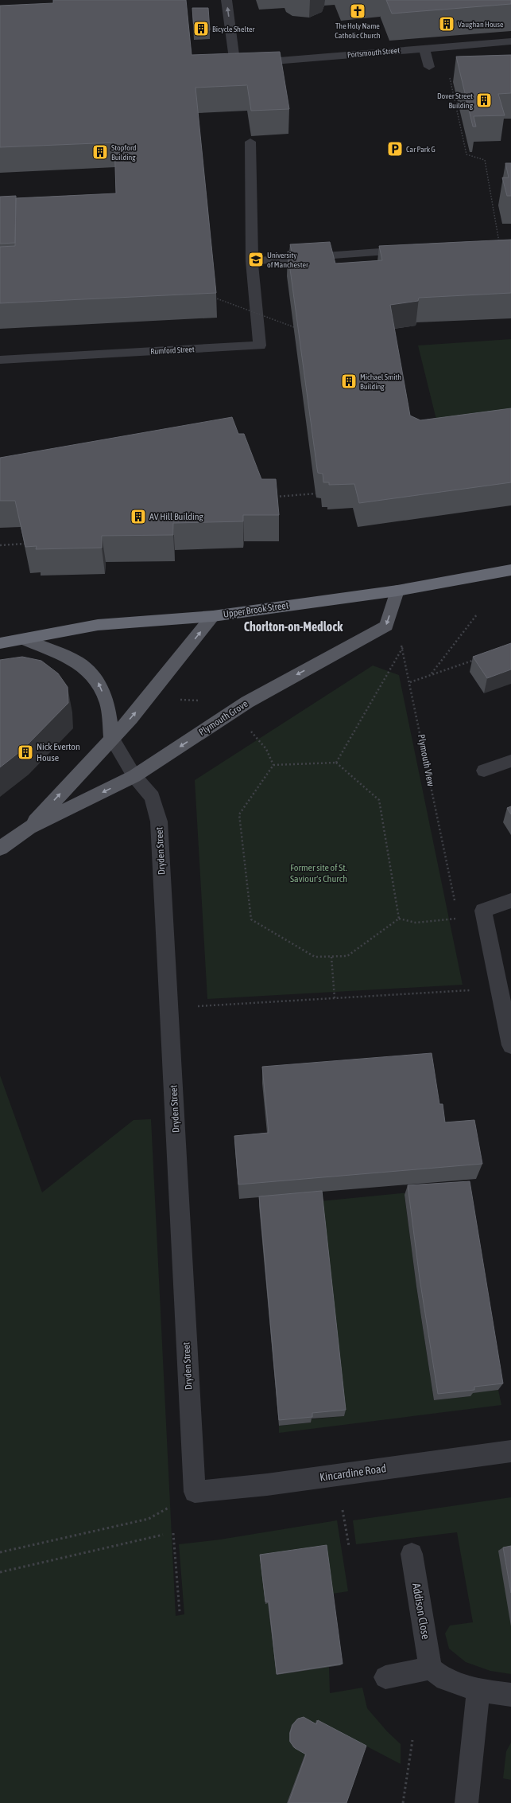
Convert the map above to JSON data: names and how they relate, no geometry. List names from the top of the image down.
{
  "streets": {
    "highway": ["Upper Brook Street"],
    "main road": ["Plymouth Grove"],
    "street": [
      "Portsmouth Street",
      "Rumford Street",
      "Dryden Street",
      "Kincardine Road",
      "Addison Close"
    ],
    "path": ["Plymouth View"]
  },
  "crossings": [
    ["Upper Brook Street", "Plymouth Grove"],
    ["Plymouth Grove", "Plymouth View"],
    ["Plymouth Grove", "Dryden Street"],
    ["Dryden Street", "Kincardine Road"]
  ],
  "districts": ["Chorlton-on-Medlock"],
  "parks": ["Former site of St. Saviour's Church"],
  "places": {
    "church": ["The Holy Name Catholic Church"],
    "building": [
      "Vaughan House",
      "Bicycle Shelter",
      "Dover Street Building",
      "Stopford Building",
      "Michael Smith Building",
      "AV Hill Building",
      "Nick Everton House"
    ],
    "parking": ["Car Park G"],
    "school or university": ["University of Manchester"]
  }
}
